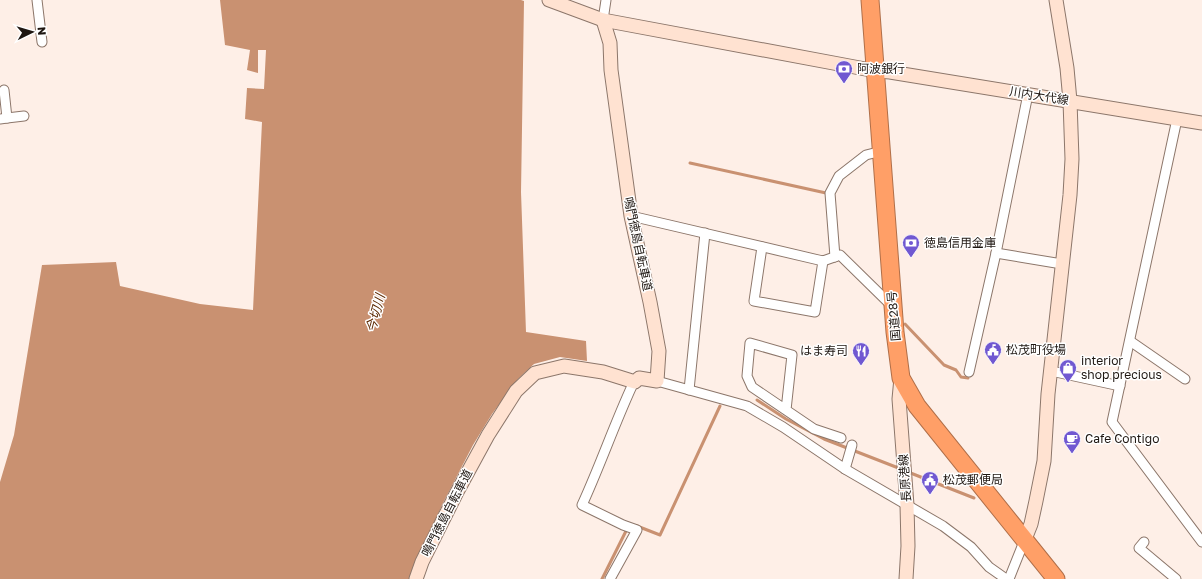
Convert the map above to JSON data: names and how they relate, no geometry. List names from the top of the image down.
{
  "streets": {
    "highway": ["国道28号"],
    "main road": ["川内大代線", "鳴門徳島自転車道", "長原港線"]
  },
  "crossings": [
    ["川内大代線", "国道28号"],
    ["国道28号", "長原港線"]
  ],
  "water": ["今切川"],
  "places": {
    "bank": ["阿波銀行", "徳島信用金庫"],
    "public building": ["松茂町役場", "松茂郵便局"],
    "restaurant": ["はま寿司"],
    "shop": ["interior shop precious"],
    "cafe": ["Cafe Contigo"]
  },
  "north": "right"
}
